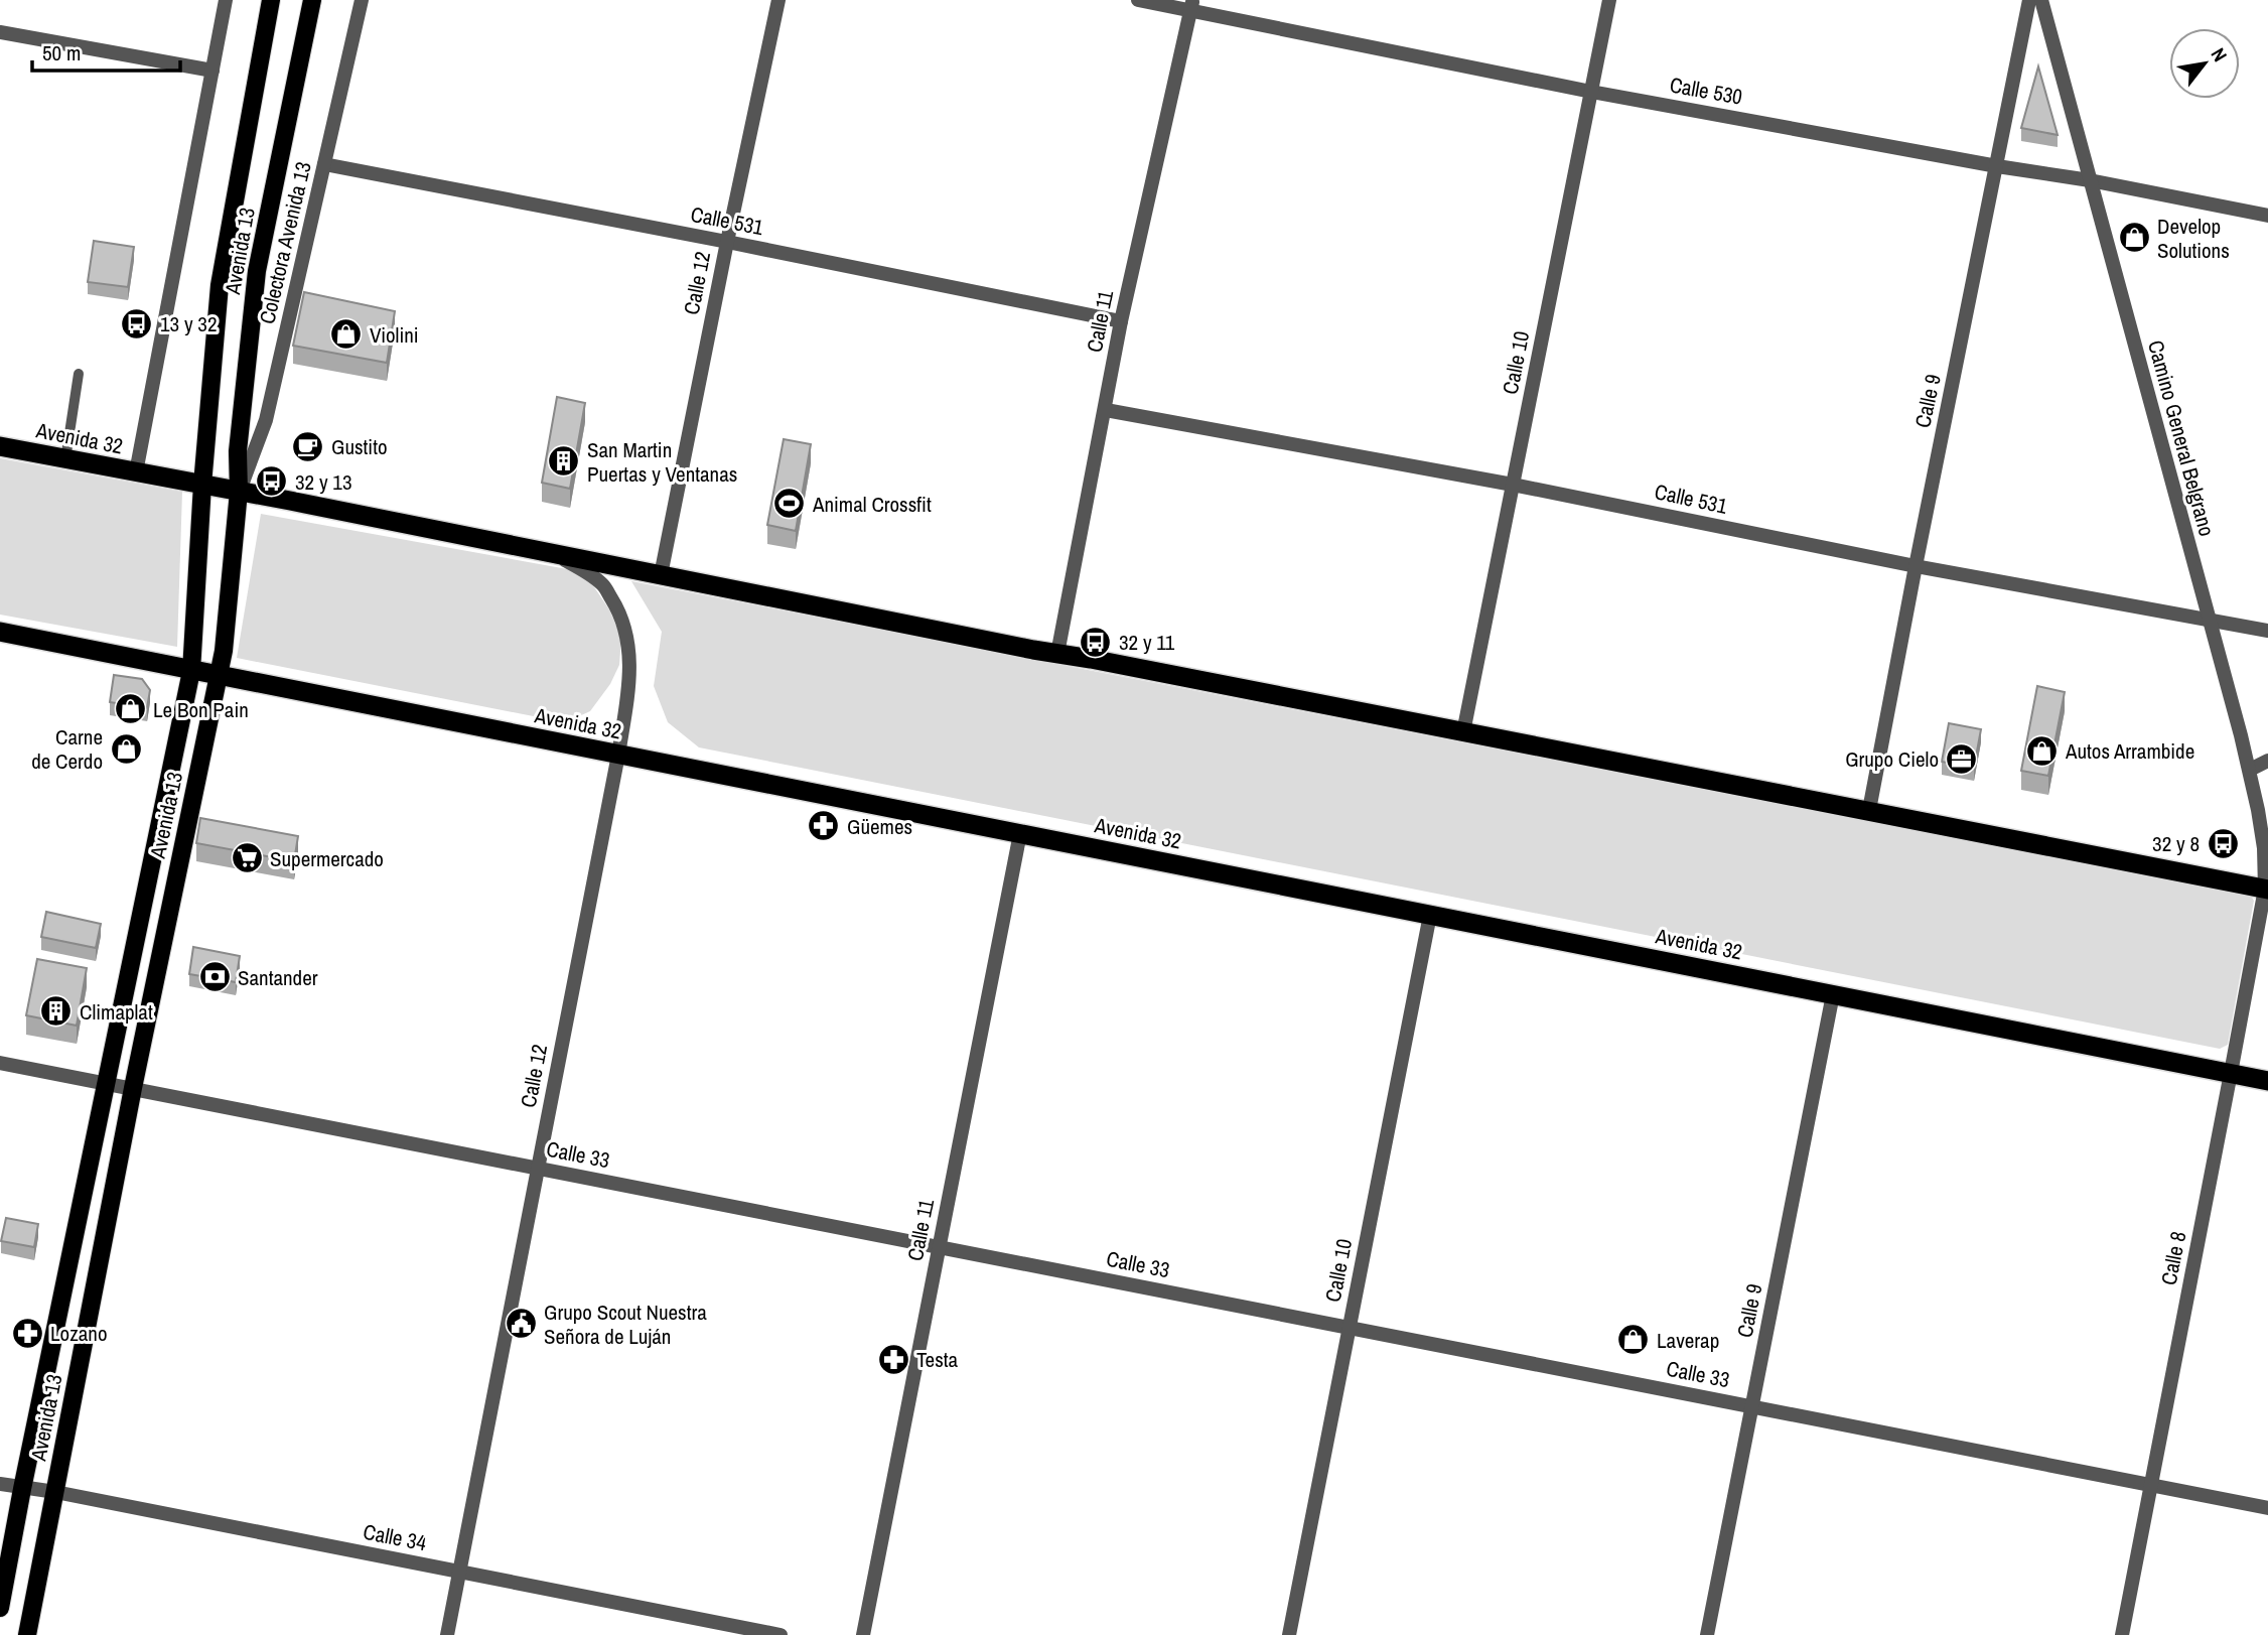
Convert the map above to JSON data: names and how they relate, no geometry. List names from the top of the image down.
{
  "streets": {
    "highway": ["Avenida 32"],
    "main road": ["Avenida 13"],
    "street": [
      "Calle 530",
      "Calle 531",
      "Colectora Avenida 13",
      "Calle 12",
      "Calle 11",
      "Calle 10",
      "Calle 9",
      "Camino General Belgrano",
      "Calle 33",
      "Calle 8",
      "Calle 34"
    ]
  },
  "crossings": [
    ["Calle 530", "Calle 11"],
    ["Calle 530", "Calle 10"],
    ["Calle 530", "Calle 9"],
    ["Calle 530", "Camino General Belgrano"],
    ["Calle 531", "Colectora Avenida 13"],
    ["Calle 531", "Calle 12"],
    ["Calle 531", "Calle 11"],
    ["Calle 531", "Calle 10"],
    ["Calle 531", "Calle 9"],
    ["Calle 531", "Camino General Belgrano"],
    ["Colectora Avenida 13", "Avenida 13"],
    ["Colectora Avenida 13", "Avenida 32"],
    ["Avenida 13", "Avenida 32"],
    ["Avenida 13", "Calle 33"],
    ["Avenida 13", "Calle 34"],
    ["Calle 12", "Avenida 32"],
    ["Calle 12", "Calle 33"],
    ["Calle 12", "Calle 34"],
    ["Calle 11", "Avenida 32"],
    ["Calle 11", "Calle 33"],
    ["Calle 10", "Avenida 32"],
    ["Calle 10", "Calle 33"],
    ["Calle 9", "Avenida 32"],
    ["Calle 9", "Calle 33"],
    ["Avenida 32", "Camino General Belgrano"],
    ["Avenida 32", "Calle 8"],
    ["Camino General Belgrano", "Calle 8"],
    ["Calle 33", "Calle 8"]
  ],
  "places": {
    "shop": [
      "Develop Solutions",
      "Violini",
      "Le Bon Pain",
      "Carne de Cerdo",
      "Autos Arrambide",
      "Laverap"
    ],
    "bus stop": [
      "13 y 32",
      "32 y 13",
      "32 y 11",
      "32 y 8"
    ],
    "cafe": ["Gustito"],
    "building": ["San Martin Puertas y Ventanas", "Climaplat"],
    "sports": ["Animal Crossfit"],
    "office": ["Grupo Cielo"],
    "pharmacy": ["Güemes", "Lozano", "Testa"],
    "supermarket": ["Supermercado"],
    "bank": ["Santander"],
    "public building": ["Grupo Scout Nuestra Señora de Luján"]
  },
  "scale_bar": "50 m",
  "north": "top right"
}
